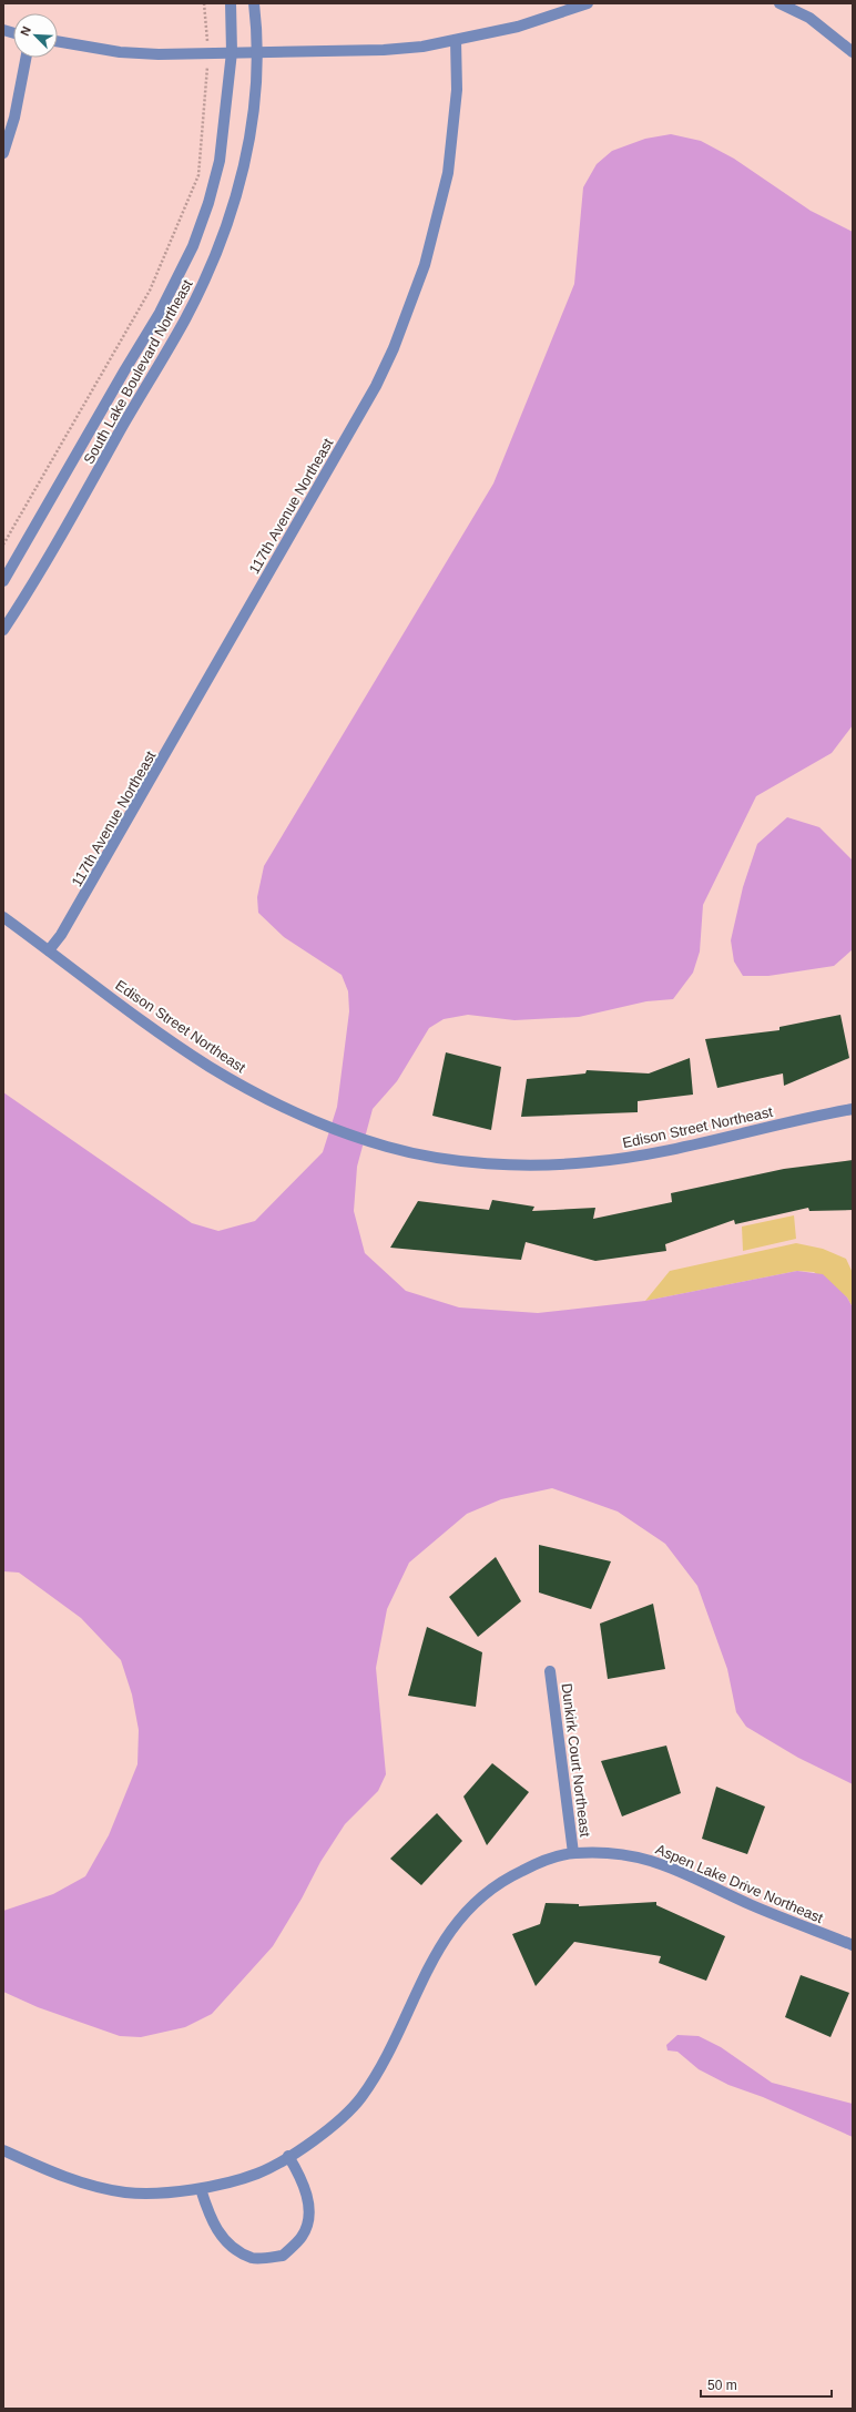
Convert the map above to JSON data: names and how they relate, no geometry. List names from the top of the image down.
{
  "streets": {
    "street": [
      "South Lake Boulevard Northeast",
      "117th Avenue Northeast",
      "Edison Street Northeast",
      "Dunkirk Court Northeast",
      "Aspen Lake Drive Northeast"
    ]
  },
  "crossings": [
    ["117th Avenue Northeast", "Edison Street Northeast"],
    ["Dunkirk Court Northeast", "Aspen Lake Drive Northeast"]
  ],
  "scale_bar": "50 m",
  "north": "top left"
}
